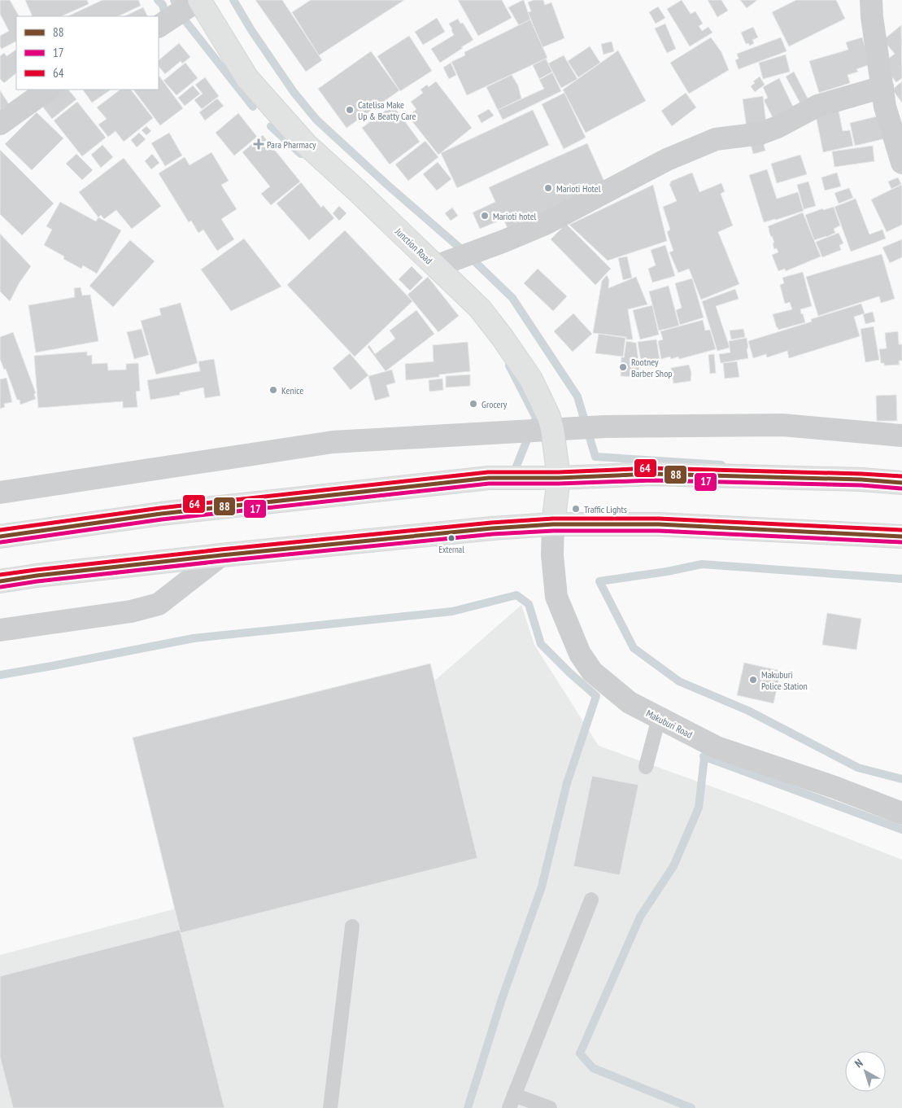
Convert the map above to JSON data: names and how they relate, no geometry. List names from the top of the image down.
{
  "streets": {
    "main road": ["Junction Road"],
    "street": ["Makuburi Road"]
  },
  "crossings": [
    ["Junction Road", "Makuburi Road"]
  ],
  "places": {
    "other": [
      "Catelisa Make Up & Beatty Care",
      "Marioti Hotel",
      "Marioti hotel",
      "Rootney Barber Shop",
      "Kenice",
      "Grocery",
      "Traffic Lights",
      "External",
      "Makuburi Police Station"
    ],
    "health": ["Para Pharmacy"]
  },
  "lines": ["transit line 64", "transit line 88", "transit line 17"],
  "legend": ["88", "17", "64"],
  "north": "top left"
}
